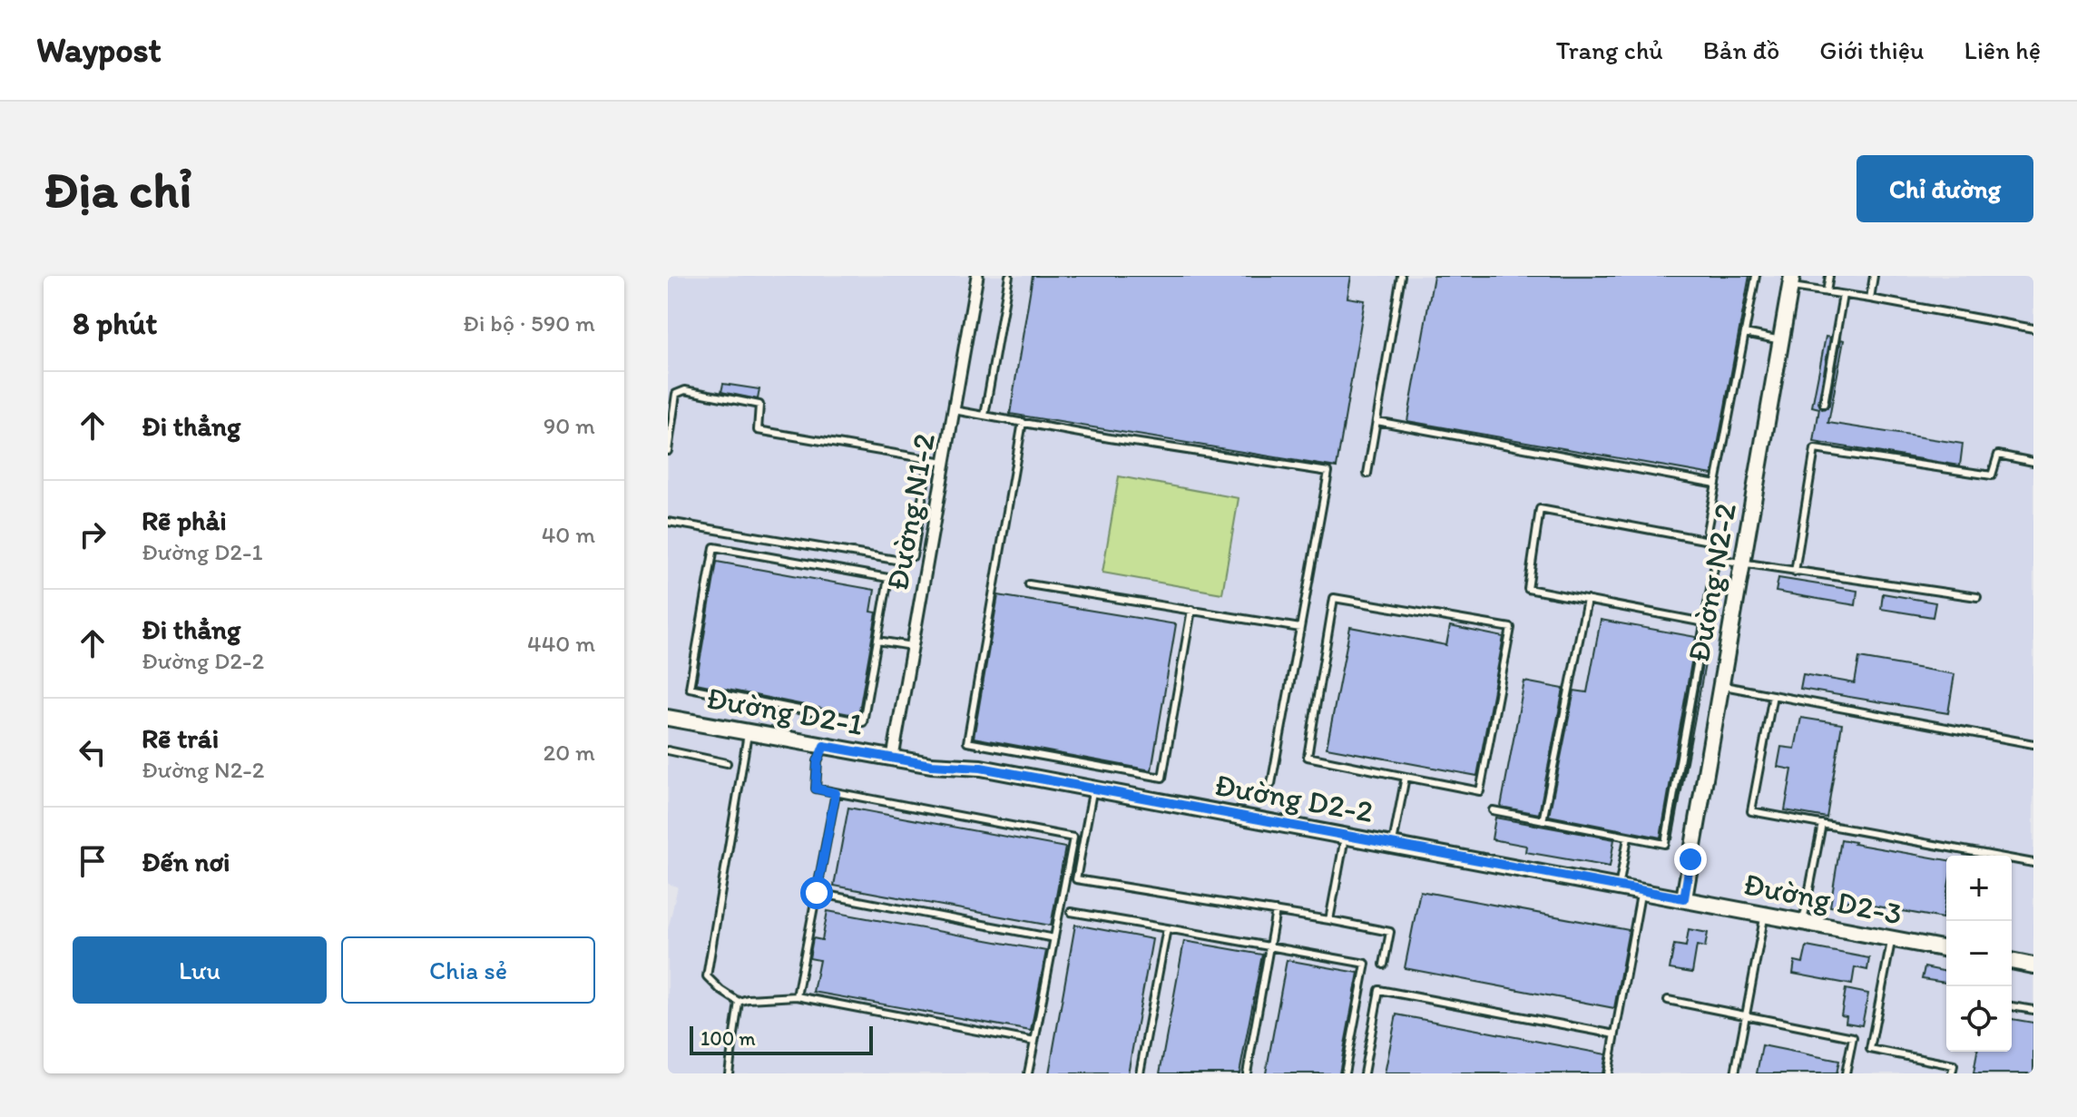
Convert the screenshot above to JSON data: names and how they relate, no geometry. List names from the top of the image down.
{
  "streets": {
    "main road": [
      "Đường N2-2",
      "Đường D2-1",
      "Đường D2-2",
      "Đường D2-3"
    ],
    "street": ["Đường N1-2"]
  },
  "crossings": [
    ["Đường N1-2", "Đường D2-1"],
    ["Đường N1-2", "Đường D2-2"],
    ["Đường N2-2", "Đường D2-2"],
    ["Đường N2-2", "Đường D2-3"],
    ["Đường D2-1", "Đường D2-2"],
    ["Đường D2-2", "Đường D2-3"]
  ],
  "scale_bar": "100 m",
  "page": {
    "header": "Waypost",
    "nav": [
      "Trang chủ",
      "Bản đồ",
      "Giới thiệu",
      "Liên hệ"
    ],
    "buttons": [
      "Chỉ đường",
      ["Lưu", "Chia sẻ"]
    ],
    "title": "Địa chỉ",
    "heading": ["8 phút", "Đi bộ · 590 m"],
    "list": [
      ["Đi thẳng", "90 m"],
      ["Rẽ phải", "Đường D2-1", "40 m"],
      ["Đi thẳng", "Đường D2-2", "440 m"],
      ["Rẽ trái", "Đường N2-2", "20 m"],
      "Đến nơi"
    ],
    "map_buttons": ["+", "−"],
    "scale": "100 m"
  }
}
